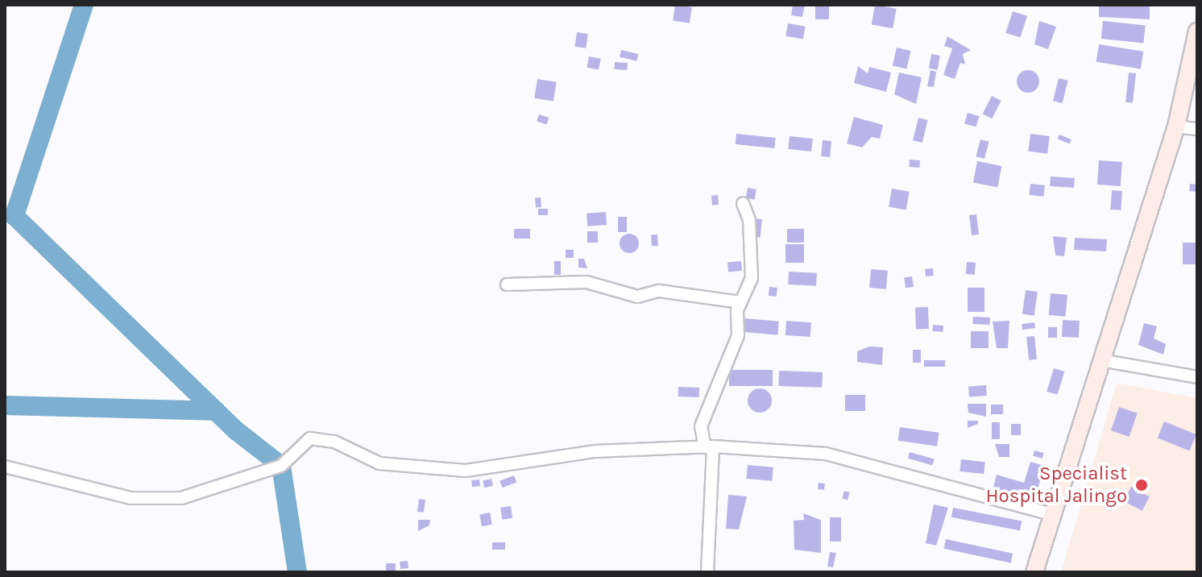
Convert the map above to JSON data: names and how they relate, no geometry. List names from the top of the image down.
{
  "places": ["Specialist Hospital Jalingo"]
}
